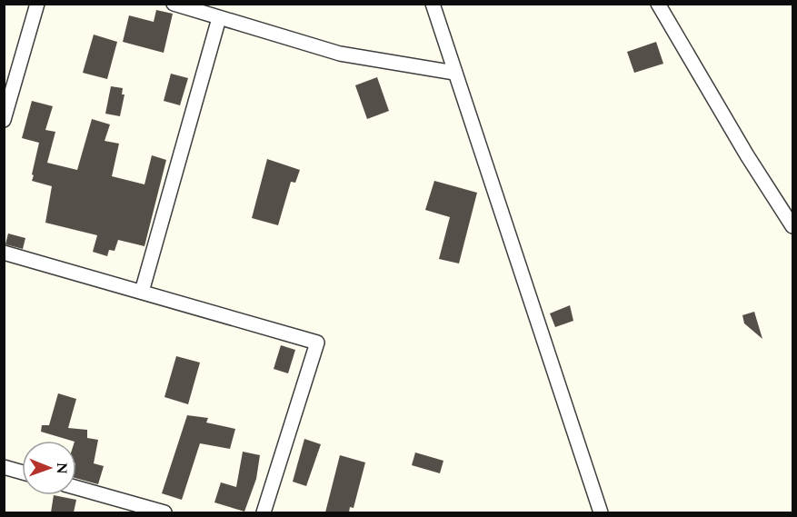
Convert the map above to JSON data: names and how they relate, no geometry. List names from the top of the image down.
{
  "north": "right"
}
